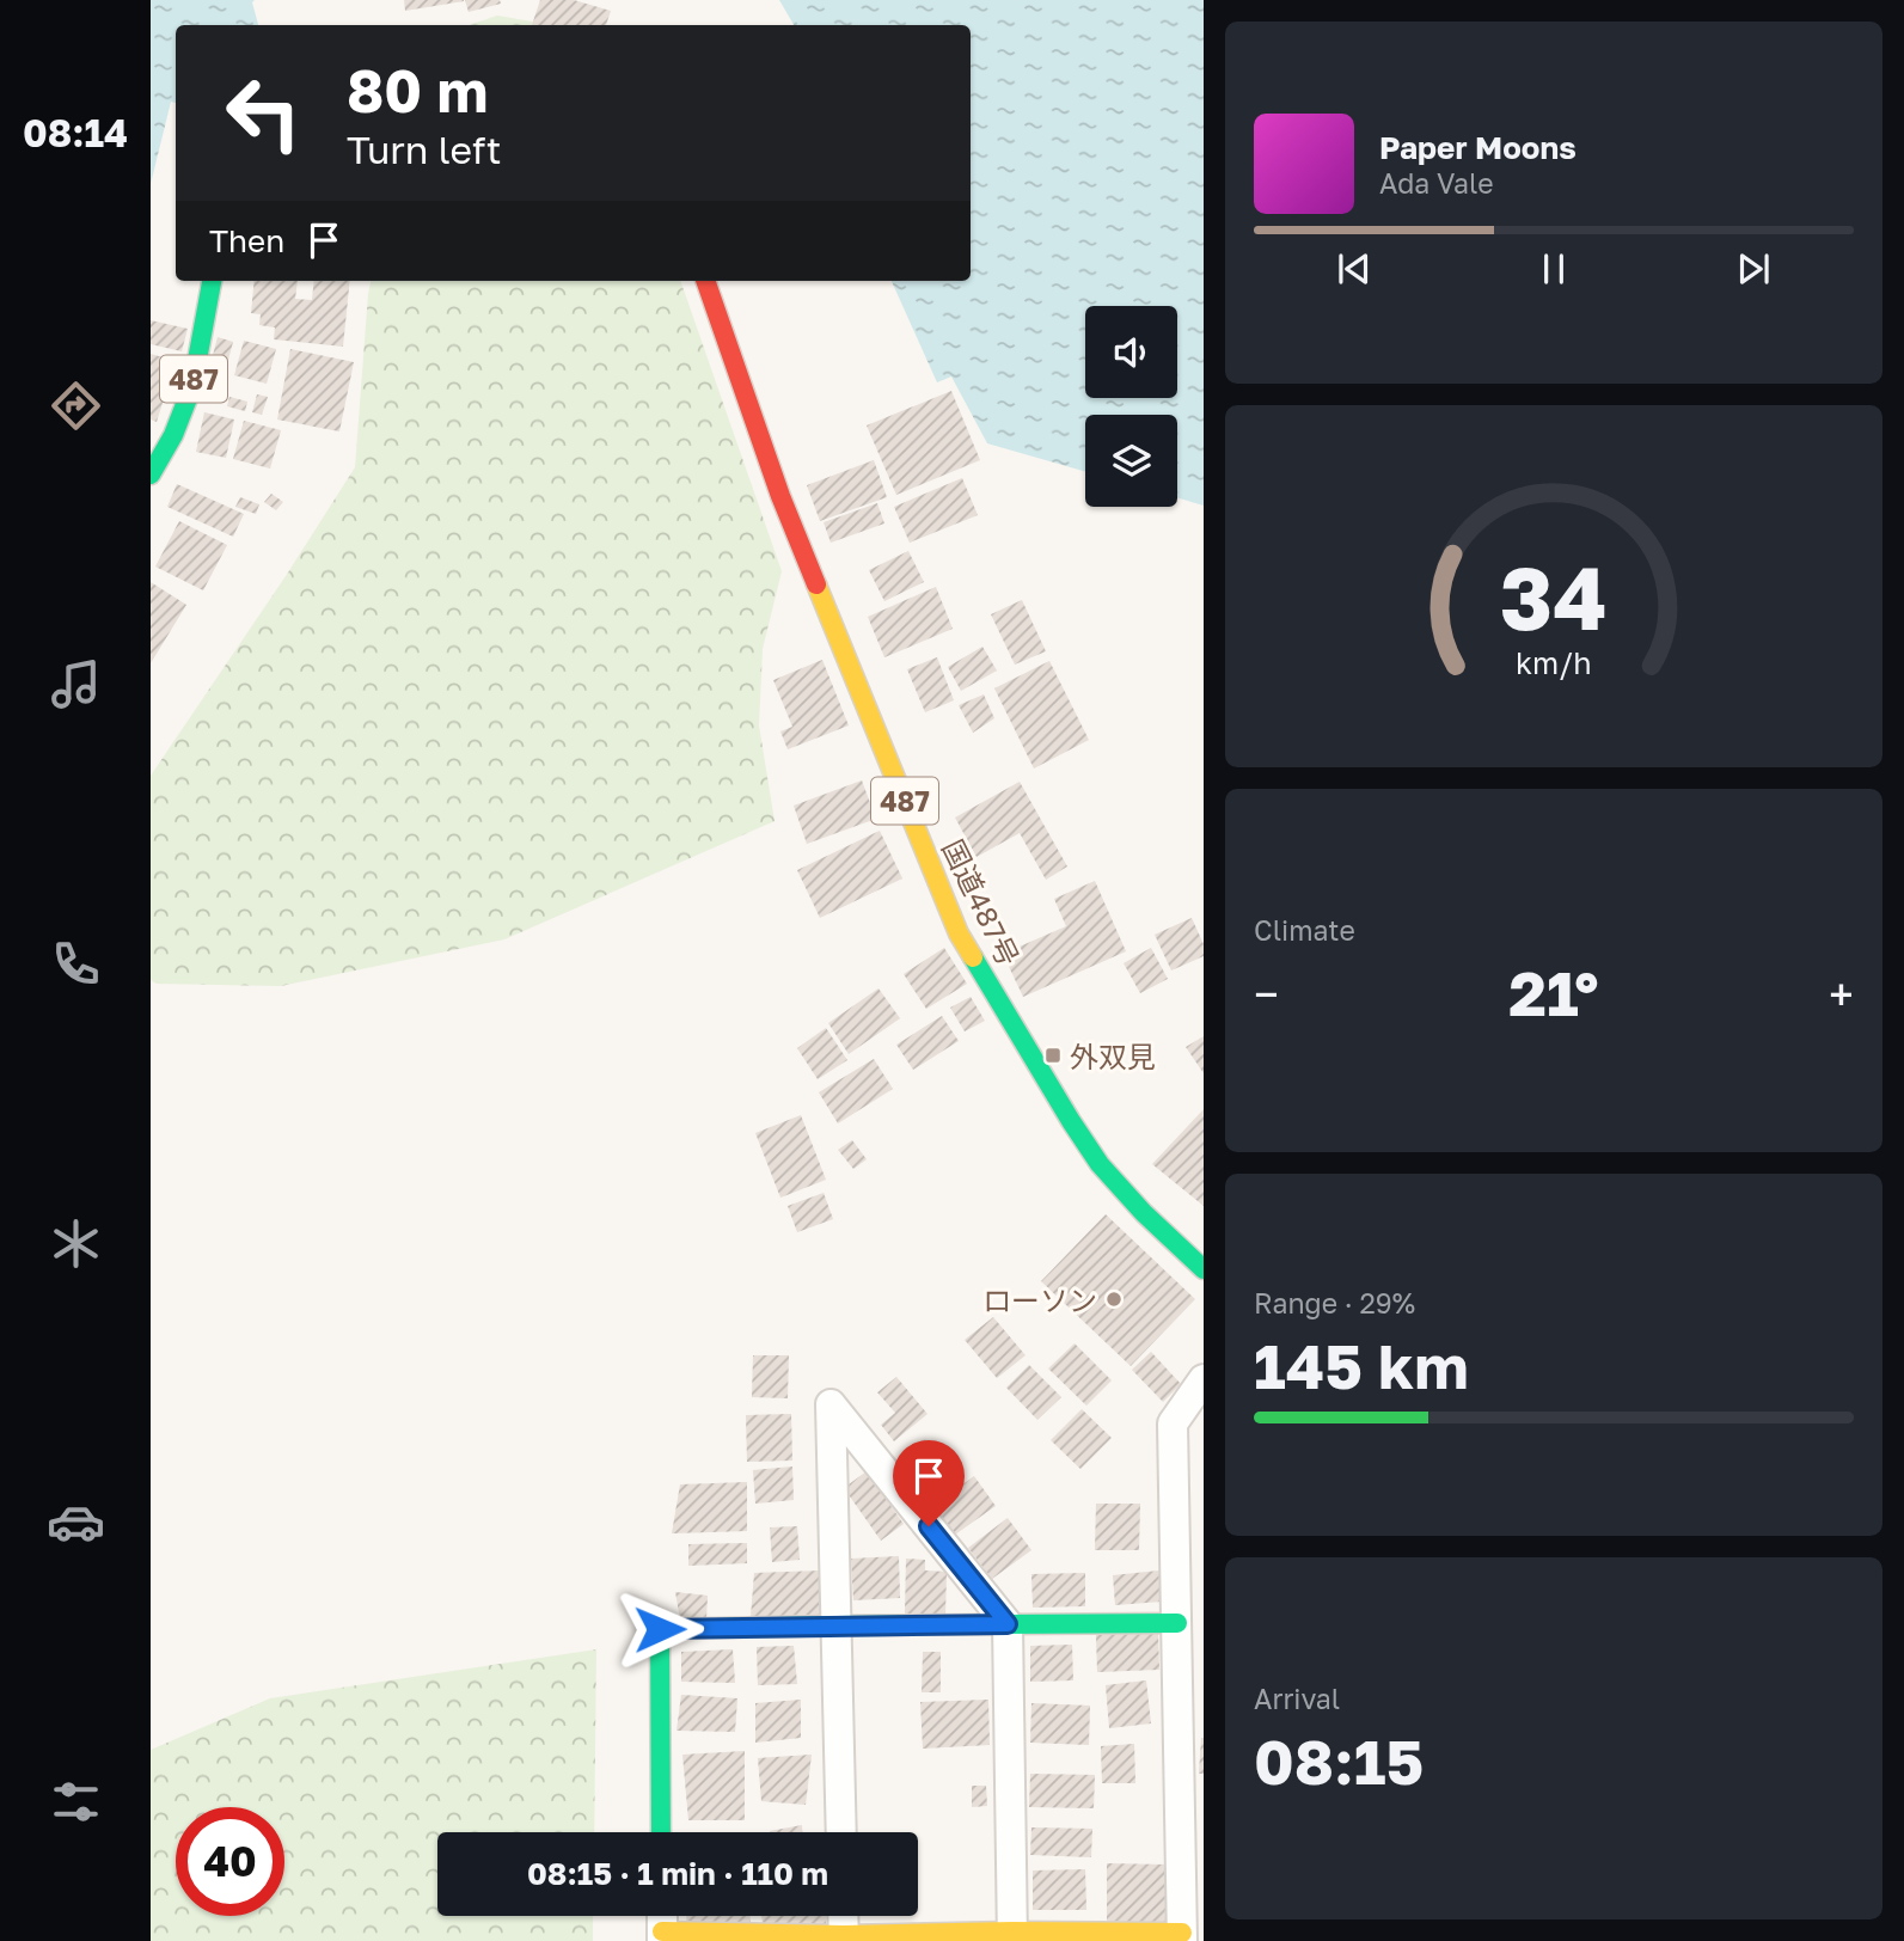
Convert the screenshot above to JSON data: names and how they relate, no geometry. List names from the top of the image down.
{
  "streets": {
    "main road": ["487", "国道487号"]
  },
  "places": {
    "transit": ["外双見"],
    "other": ["ローソン"]
  },
  "page": {
    "tabs": "08:14",
    "turn": ["80 m", "Turn left"],
    "song": ["Paper Moons", "Ada Vale"],
    "then": "Then",
    "tile": [
      "Climate",
      ["Range · 29%", "145 km"],
      ["Arrival", "08:15"]
    ],
    "heat": ["−", "21°", "+"],
    "limit": "40",
    "trip": "08:15 · 1 min · 110 m",
    "gauge": ["34", "km/h"]
  }
}
